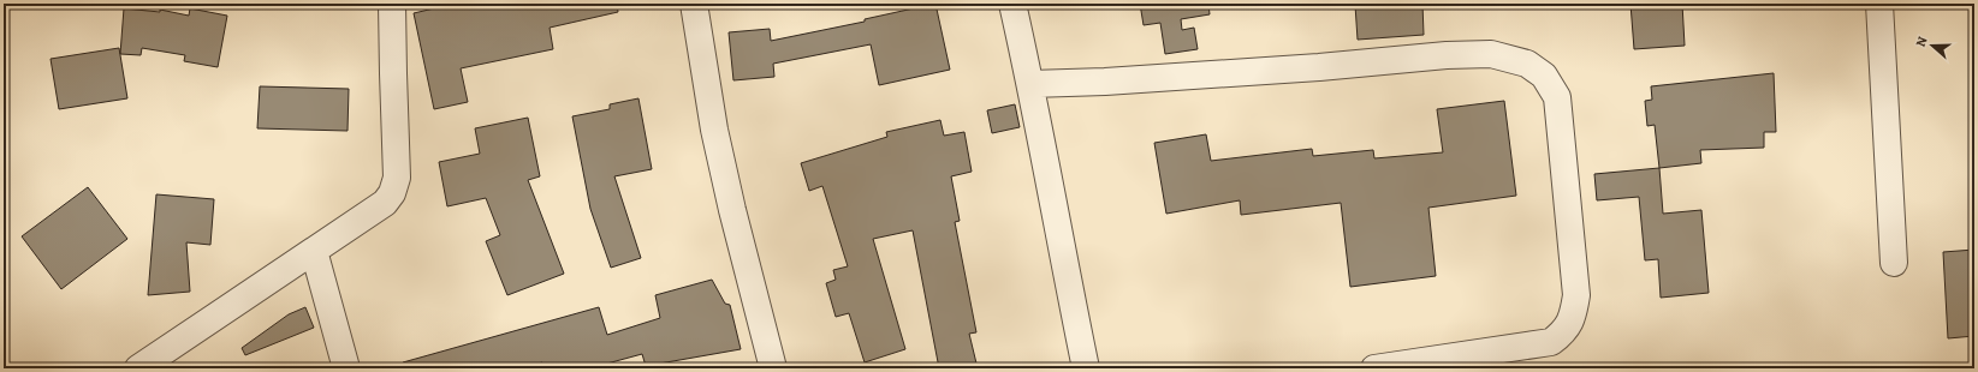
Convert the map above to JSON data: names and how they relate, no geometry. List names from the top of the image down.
{
  "north": "left"
}
